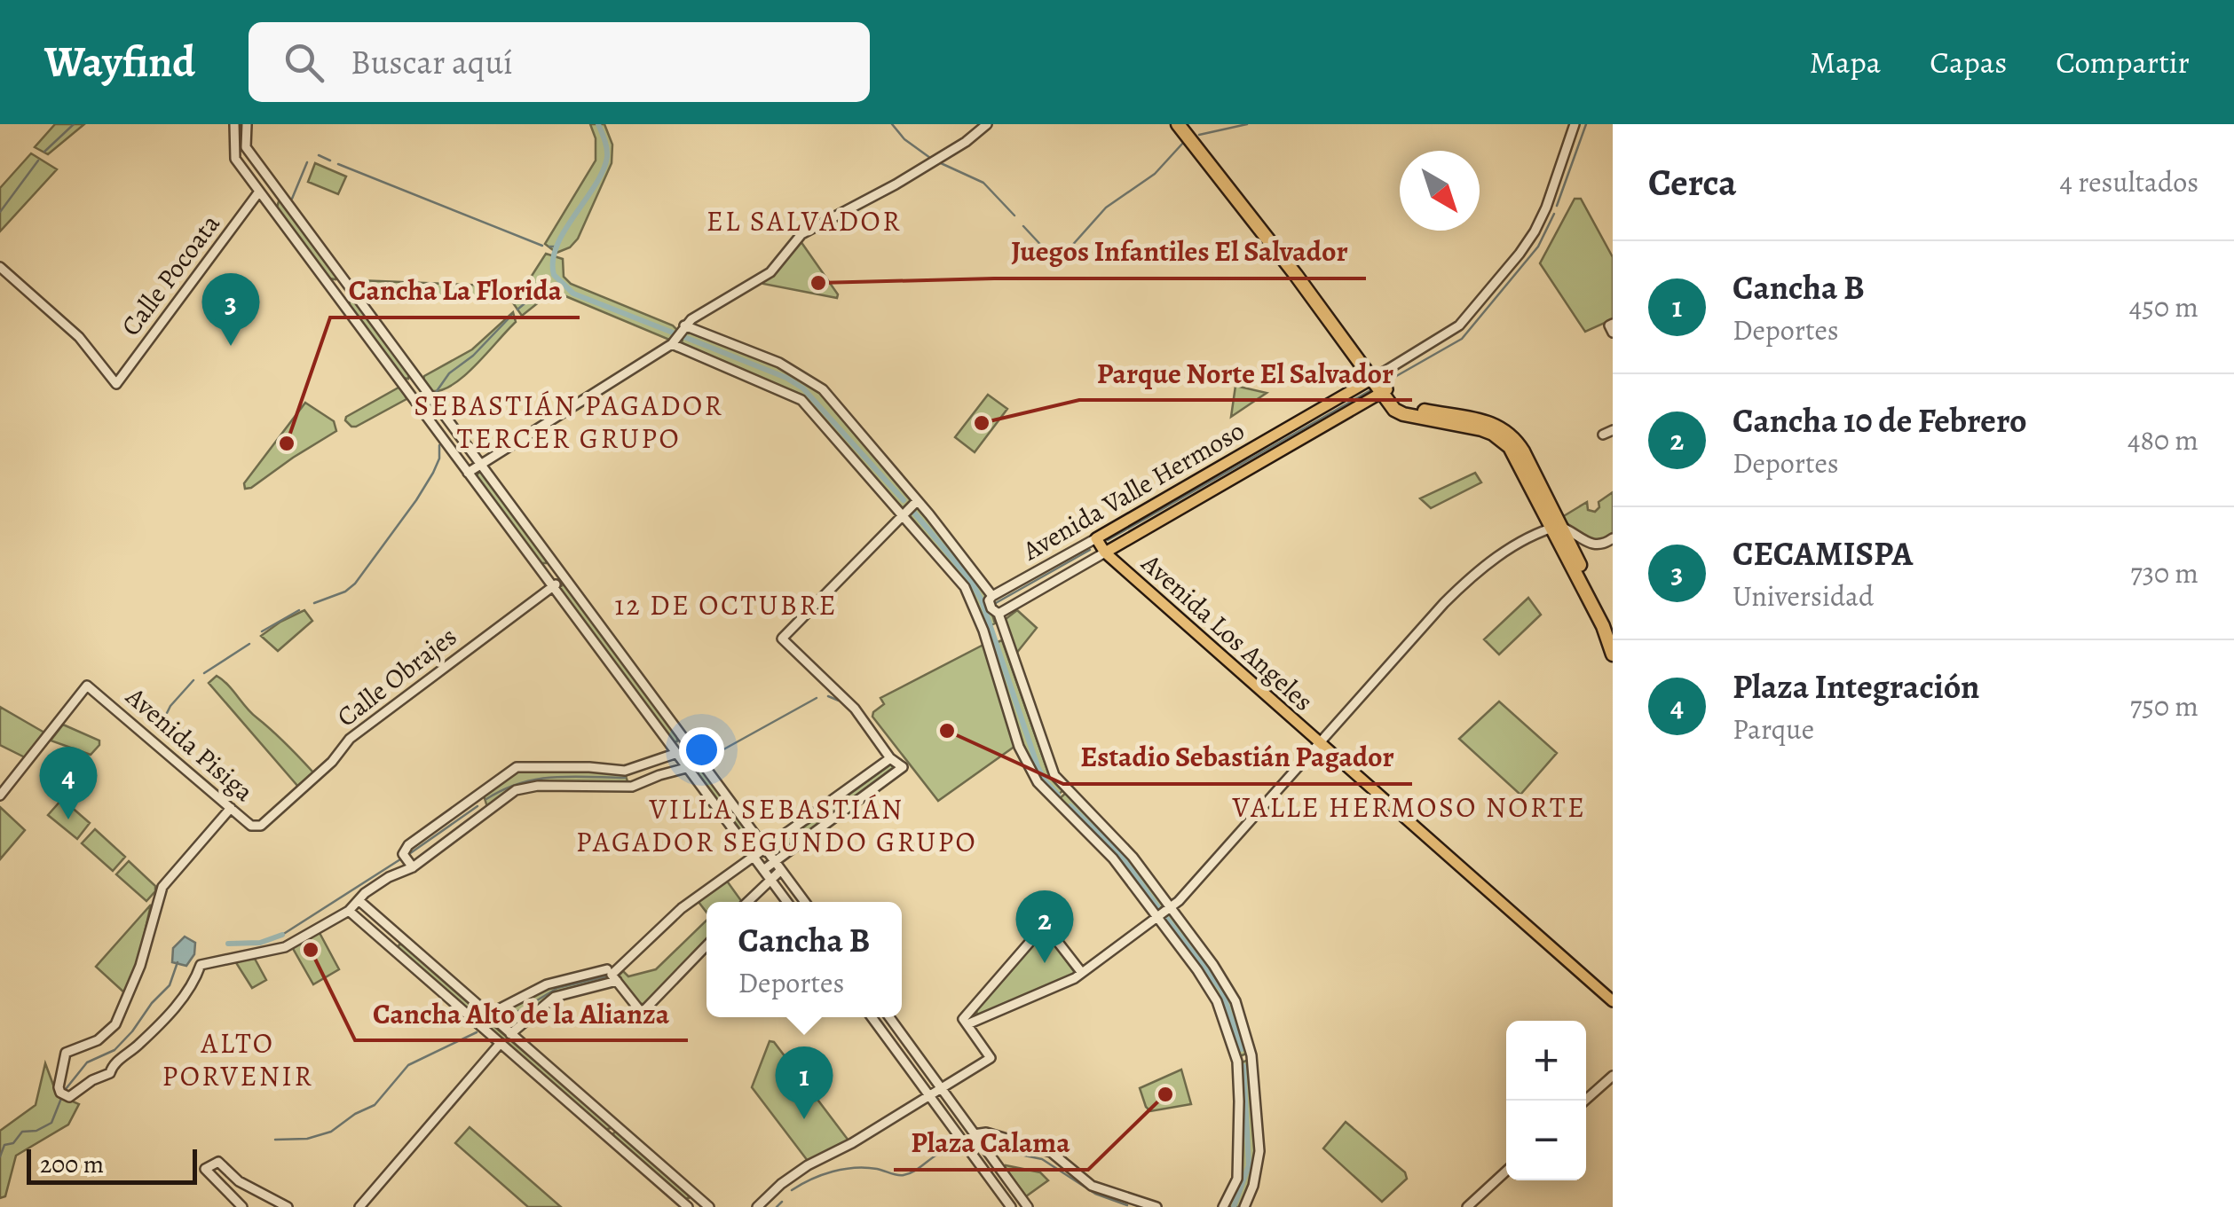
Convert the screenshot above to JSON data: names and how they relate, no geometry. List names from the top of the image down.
{
  "streets": {
    "main road": ["Avenida Valle Hermoso", "Avenida Los Angeles"],
    "street": ["Calle Pocoata", "Calle Obrajes", "Avenida Pisiga"]
  },
  "crossings": [
    ["Avenida Valle Hermoso", "Avenida Los Angeles"],
    ["Calle Obrajes", "Avenida Pisiga"]
  ],
  "districts": [
    "EL SALVADOR",
    "SEBASTIÁN PAGADOR TERCER GRUPO",
    "12 DE OCTUBRE",
    "VALLE HERMOSO NORTE",
    "VILLA SEBASTIÁN PAGADOR SEGUNDO GRUPO",
    "ALTO PORVENIR"
  ],
  "places": [
    "Juegos Infantiles El Salvador",
    "Parque Norte El Salvador",
    "Cancha La Florida",
    "Estadio Sebastián Pagador",
    "Cancha Alto de la Alianza",
    "Plaza Calama"
  ],
  "scale_bar": "200 m",
  "north": "bottom right",
  "page": {
    "header": "Wayfind",
    "search": "Buscar aquí",
    "nav": ["Mapa", "Capas", "Compartir"],
    "heading": ["Cerca", "4 resultados"],
    "list": [
      {
        "mark": "1",
        "name": "Cancha B",
        "note": "Deportes",
        "value": "450 m"
      },
      {
        "mark": "2",
        "name": "Cancha 10 de Febrero",
        "note": "Deportes",
        "value": "480 m"
      },
      {
        "mark": "3",
        "name": "CECAMISPA",
        "note": "Universidad",
        "value": "730 m"
      },
      {
        "mark": "4",
        "name": "Plaza Integración",
        "note": "Parque",
        "value": "750 m"
      }
    ],
    "pins": [
      "3",
      "4",
      "2",
      "1"
    ],
    "popup": ["Cancha B", "Deportes"],
    "map_buttons": ["+", "−"],
    "scale": "200 m"
  }
}
